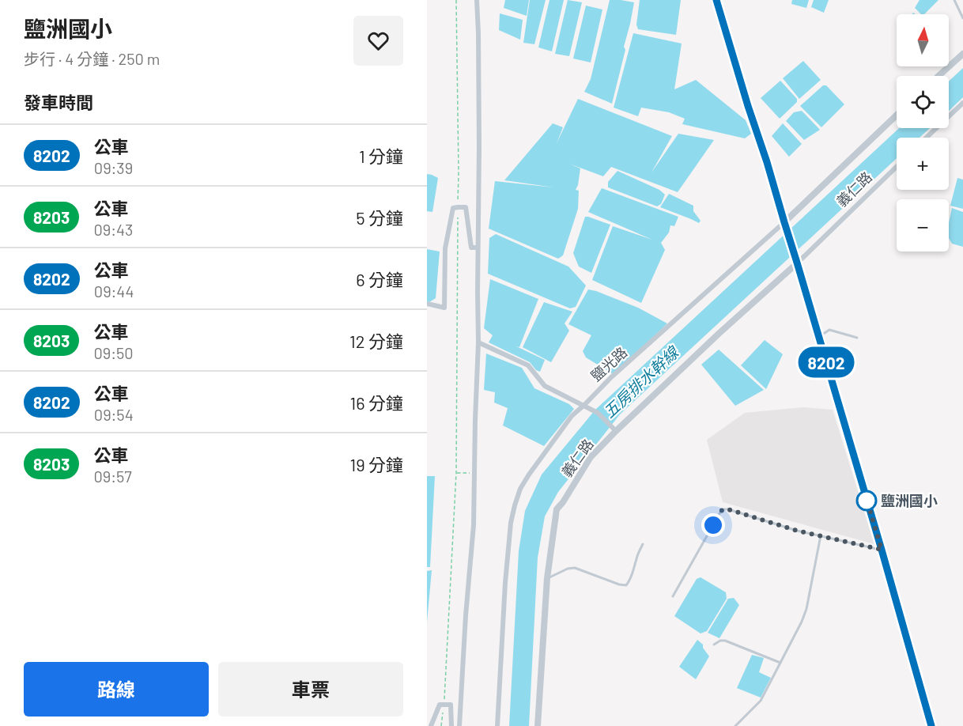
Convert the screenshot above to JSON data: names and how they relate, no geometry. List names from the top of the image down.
{
  "streets": {
    "street": ["義仁路", "鹽光路"]
  },
  "water": ["五房排水幹線"],
  "places": ["鹽洲國小"],
  "lines": ["bus line 8202"],
  "north": "top",
  "page": {
    "heading": [
      ["鹽洲國小", "步行 · 4 分鐘 · 250 m"],
      "發車時間"
    ],
    "on_map": "8202",
    "map_buttons": ["+", "−"],
    "list": [
      {
        "mark": "8202",
        "name": "公車",
        "note": "09:39",
        "value": "1 分鐘"
      },
      {
        "mark": "8203",
        "name": "公車",
        "note": "09:43",
        "value": "5 分鐘"
      },
      {
        "mark": "8202",
        "name": "公車",
        "note": "09:44",
        "value": "6 分鐘"
      },
      {
        "mark": "8203",
        "name": "公車",
        "note": "09:50",
        "value": "12 分鐘"
      },
      {
        "mark": "8202",
        "name": "公車",
        "note": "09:54",
        "value": "16 分鐘"
      },
      {
        "mark": "8203",
        "name": "公車",
        "note": "09:57",
        "value": "19 分鐘"
      }
    ],
    "buttons": ["路線", "車票"]
  }
}
